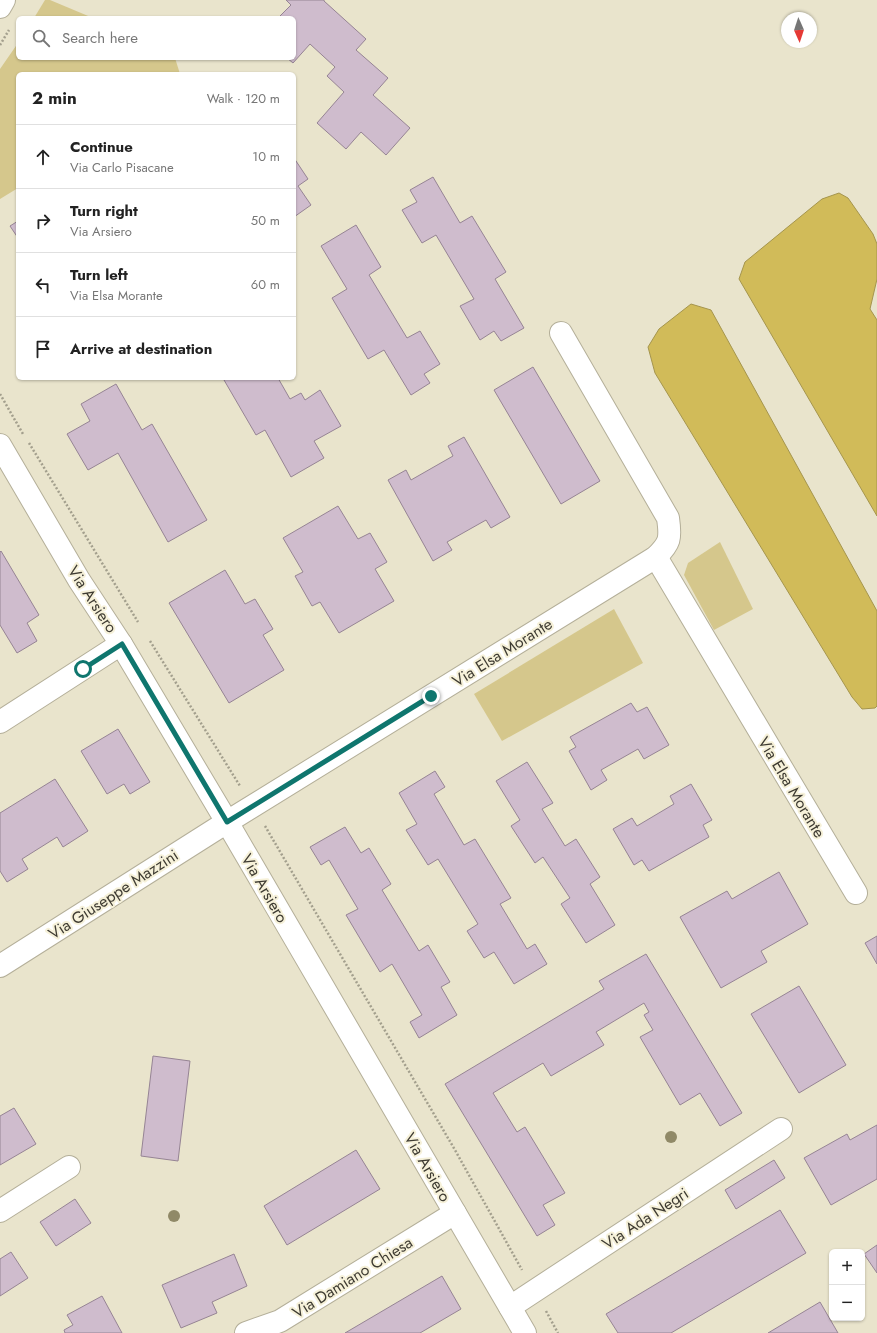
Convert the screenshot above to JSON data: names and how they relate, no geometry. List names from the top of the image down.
{
  "streets": {
    "street": [
      "Via Arsiero",
      "Via Elsa Morante",
      "Via Giuseppe Mazzini",
      "Via Ada Negri",
      "Via Damiano Chiesa"
    ]
  },
  "crossings": [
    ["Via Arsiero", "Via Elsa Morante"],
    ["Via Arsiero", "Via Giuseppe Mazzini"],
    ["Via Arsiero", "Via Ada Negri"],
    ["Via Arsiero", "Via Damiano Chiesa"],
    ["Via Elsa Morante", "Via Giuseppe Mazzini"]
  ],
  "north": "bottom",
  "page": {
    "search": "Search here",
    "heading": ["2 min", "Walk · 120 m"],
    "list": [
      ["Continue", "Via Carlo Pisacane", "10 m"],
      ["Turn right", "Via Arsiero", "50 m"],
      ["Turn left", "Via Elsa Morante", "60 m"],
      "Arrive at destination"
    ],
    "map_buttons": ["+", "−"]
  }
}
